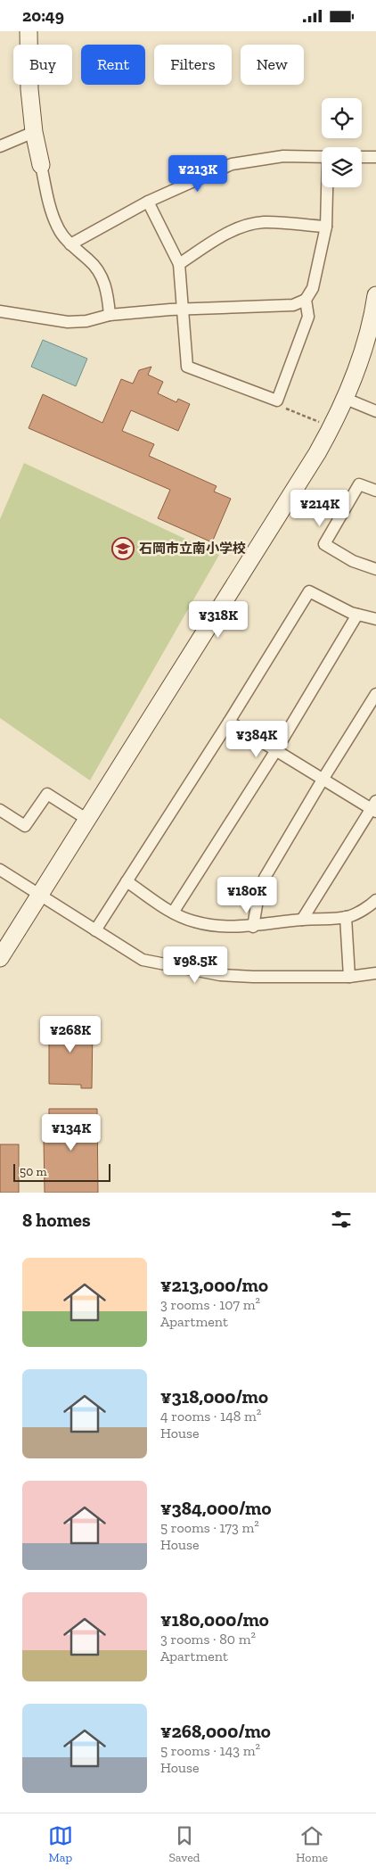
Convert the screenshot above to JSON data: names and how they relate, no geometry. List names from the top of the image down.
{
  "places": {
    "school or university": ["石岡市立南小学校"]
  },
  "scale_bar": "50 m",
  "page": {
    "status": "20:49",
    "chip": [
      "Buy",
      "Rent",
      "Filters",
      "New"
    ],
    "price": [
      "¥213K",
      "¥214K",
      "¥318K",
      "¥384K",
      "¥180K",
      "¥98.5K",
      "¥268K",
      "¥134K"
    ],
    "scale": "50 m",
    "heading": "8 homes",
    "list": [
      {
        "name": "¥213,000/mo",
        "note": "3 rooms · 107 m² · Apartment"
      },
      {
        "name": "¥318,000/mo",
        "note": "4 rooms · 148 m² · House"
      },
      {
        "name": "¥384,000/mo",
        "note": "5 rooms · 173 m² · House"
      },
      {
        "name": "¥180,000/mo",
        "note": "3 rooms · 80 m² · Apartment"
      },
      {
        "name": "¥268,000/mo",
        "note": "5 rooms · 143 m² · House"
      }
    ],
    "tabs": ["Map", "Saved", "Home"]
  }
}
